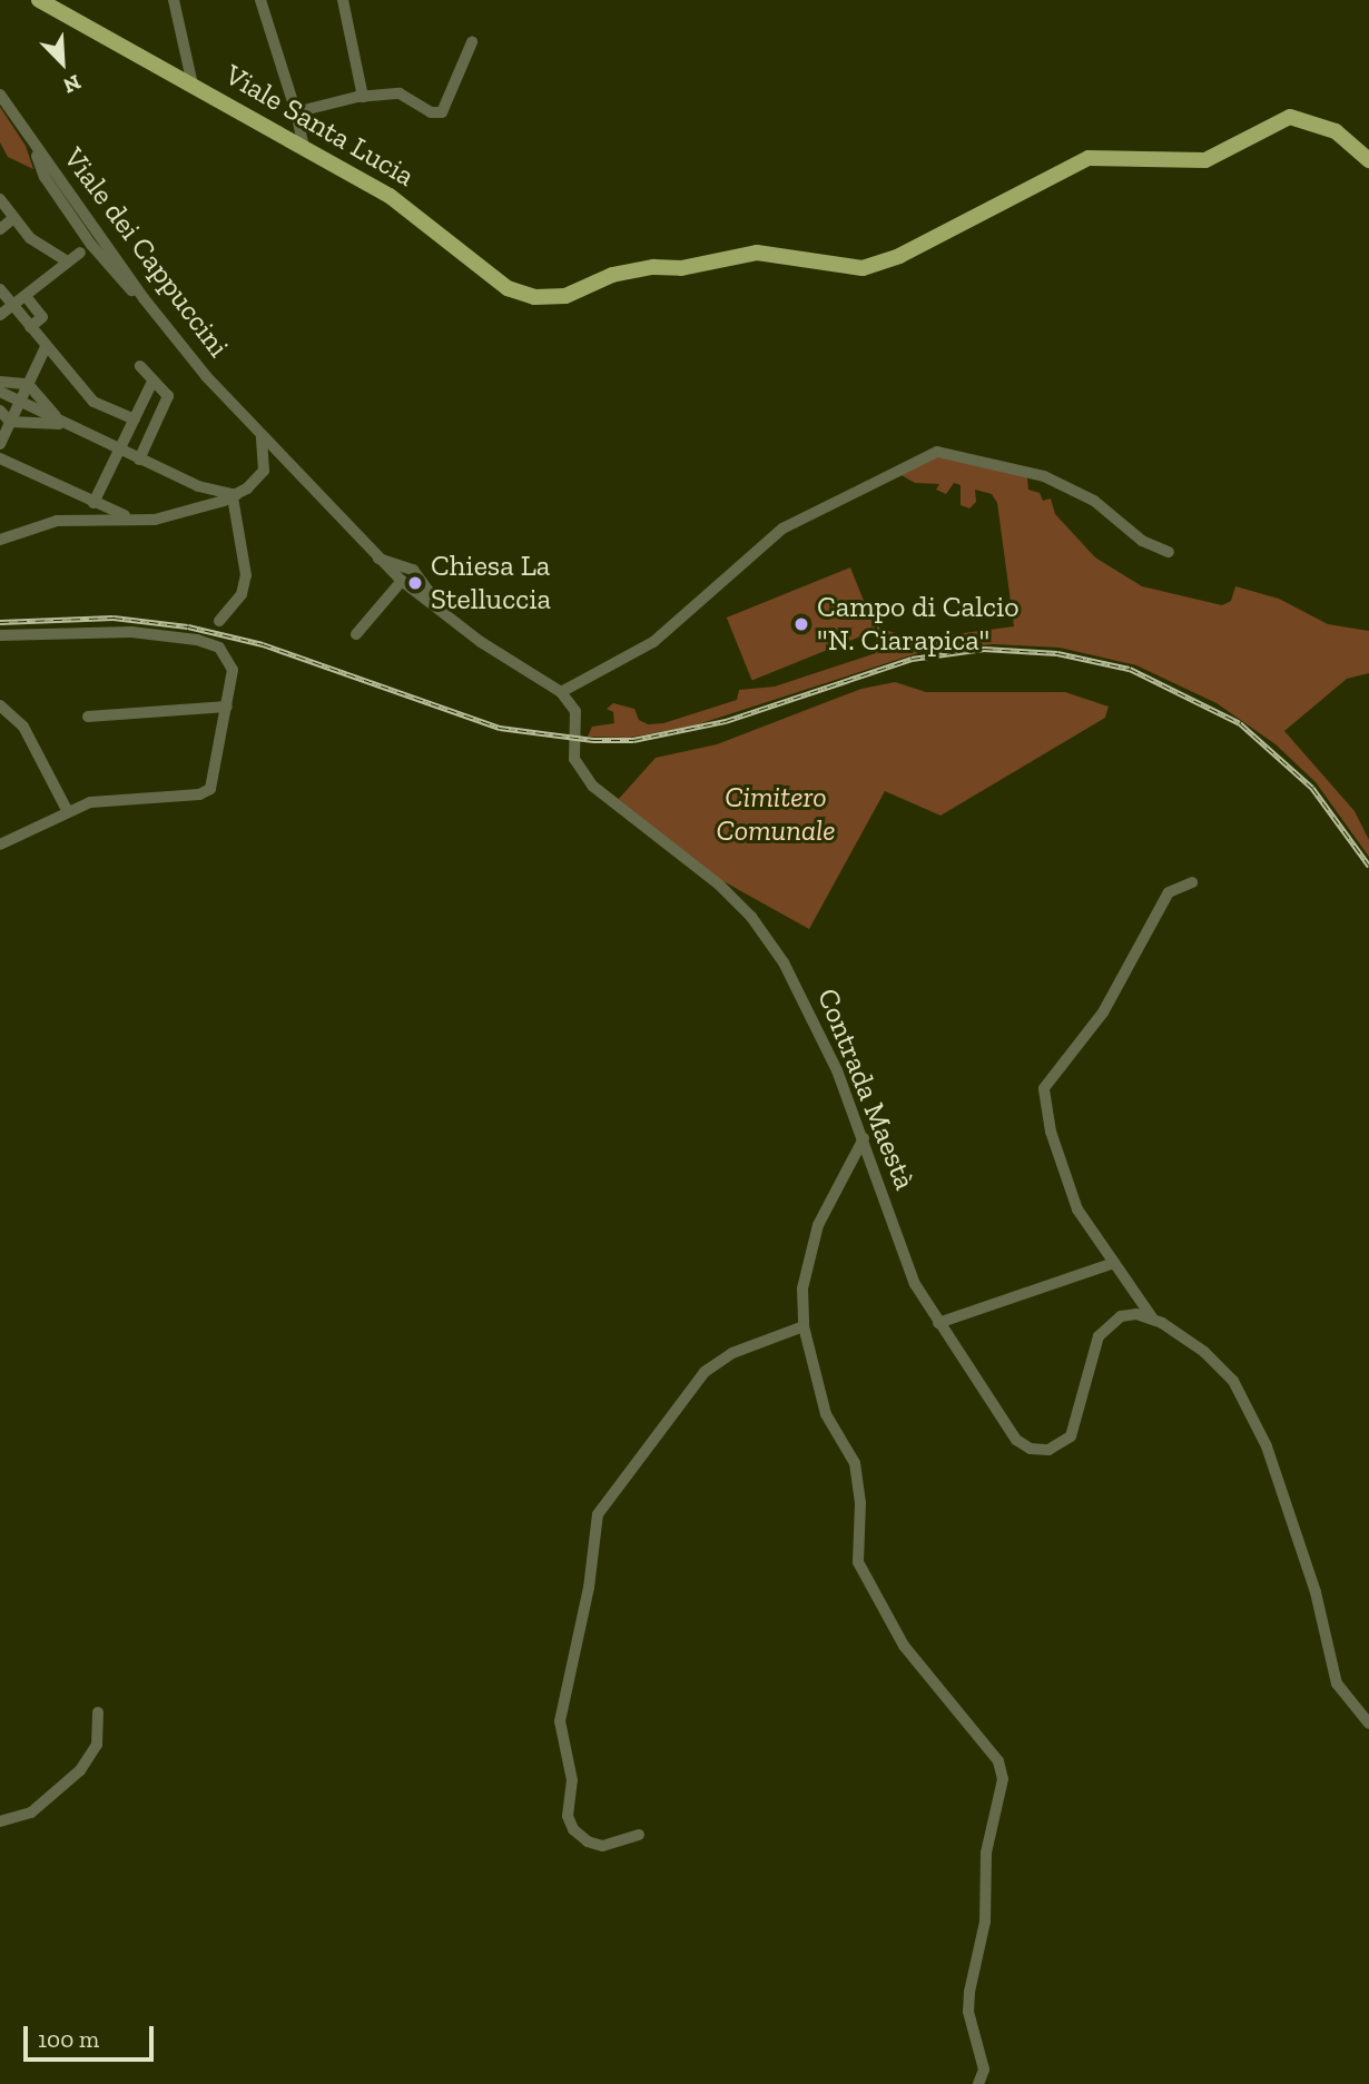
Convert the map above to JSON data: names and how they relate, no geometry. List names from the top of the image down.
{
  "streets": {
    "main road": ["Viale Santa Lucia"],
    "street": ["Viale dei Cappuccini", "Contrada Maestà"]
  },
  "parks": ["Cimitero Comunale"],
  "places": ["Chiesa La Stelluccia", "Campo di Calcio \"N. Ciarapica\""],
  "scale_bar": "100 m",
  "north": "bottom right"
}
